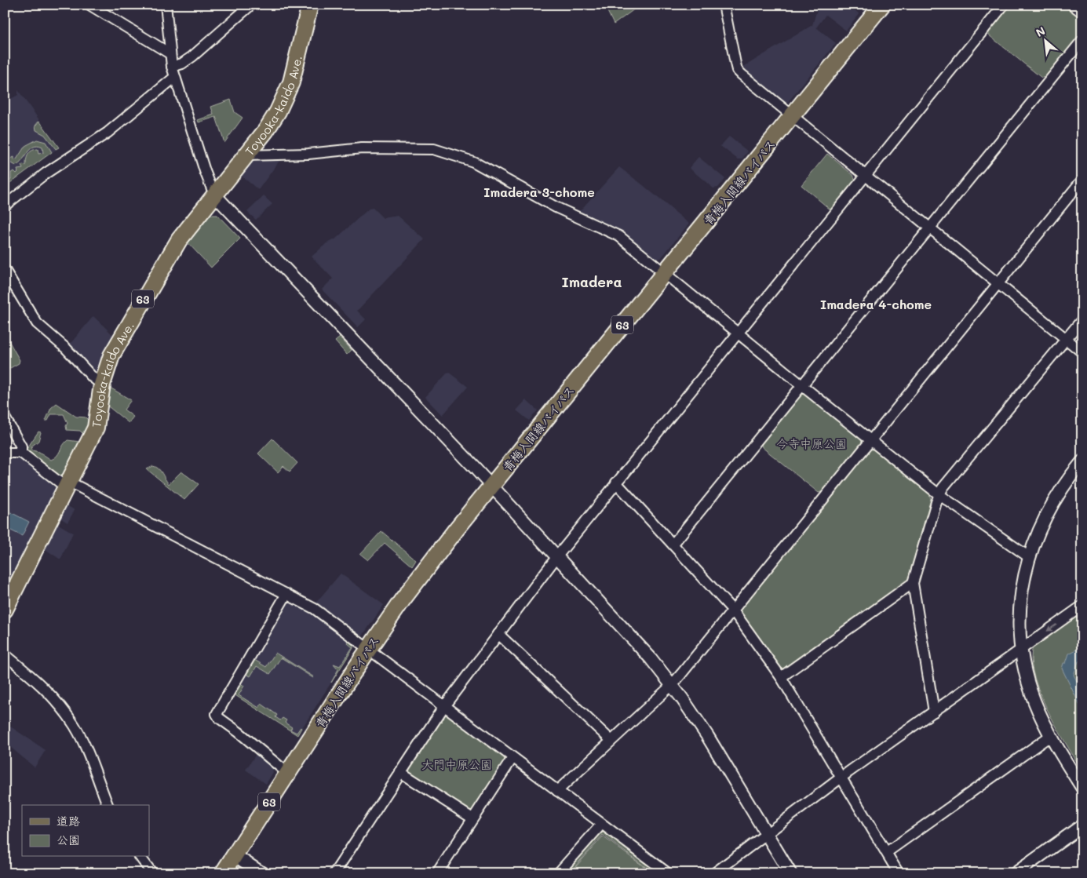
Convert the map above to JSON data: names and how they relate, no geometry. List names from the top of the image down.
{
  "streets": {
    "main road": ["Toyooka-kaido Ave.", "青梅入間線バイパス", "63"]
  },
  "districts": ["Imadera 3-chome", "Imadera", "Imadera 4-chome"],
  "parks": ["今寺中原公園", "大門中原公園"],
  "legend": ["道路", "公園"],
  "north": "top left"
}
